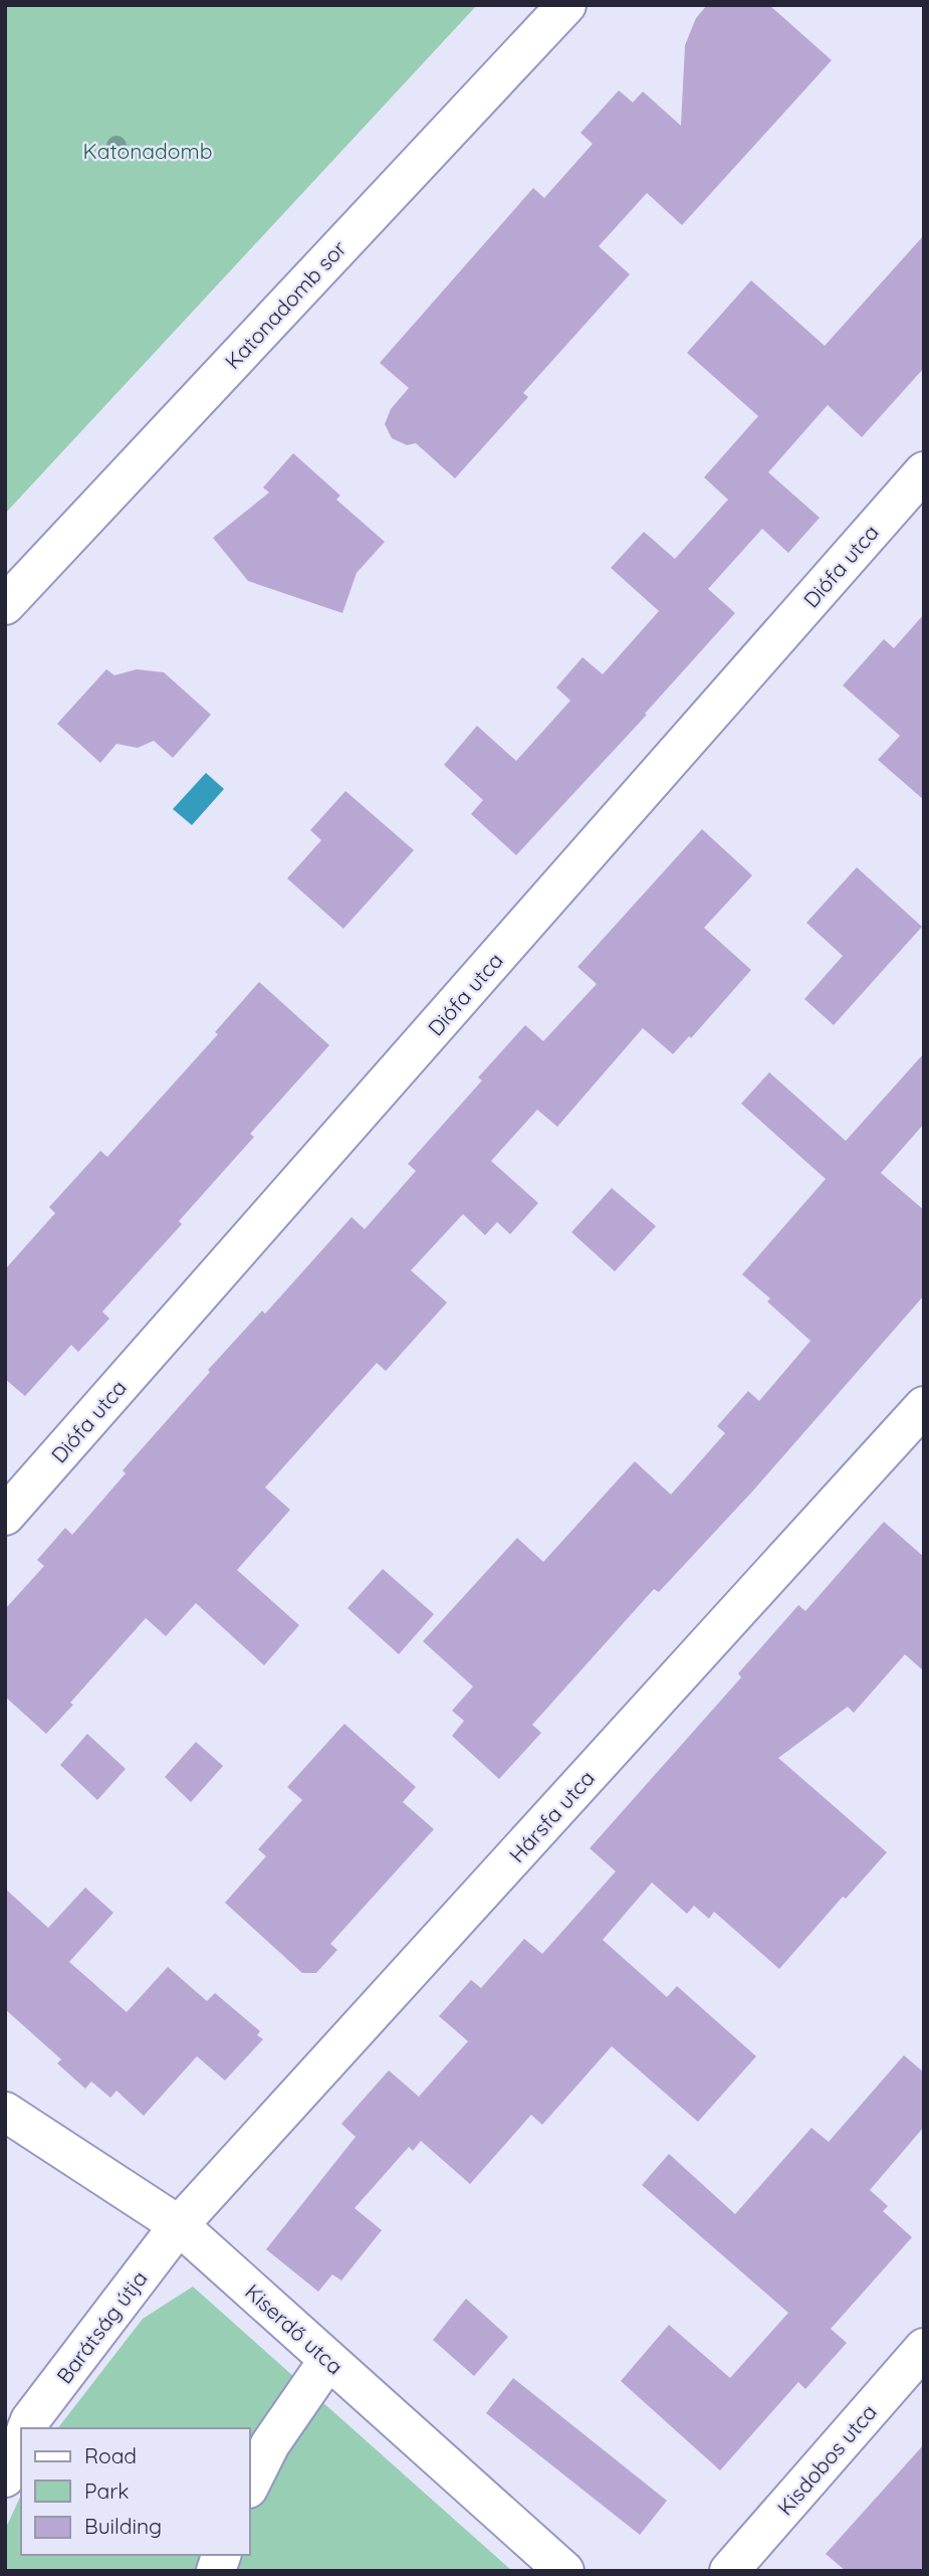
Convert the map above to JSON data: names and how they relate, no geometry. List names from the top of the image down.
{
  "streets": {
    "street": [
      "Katonadomb sor",
      "Diófa utca",
      "Hársfa utca",
      "Barátság útja",
      "Kiserdő utca",
      "Kisdobos utca"
    ]
  },
  "crossings": [
    ["Hársfa utca", "Barátság útja"],
    ["Hársfa utca", "Kiserdő utca"],
    ["Barátság útja", "Kiserdő utca"]
  ],
  "parks": ["Katonadomb"],
  "legend": ["Road", "Park", "Building"]
}
